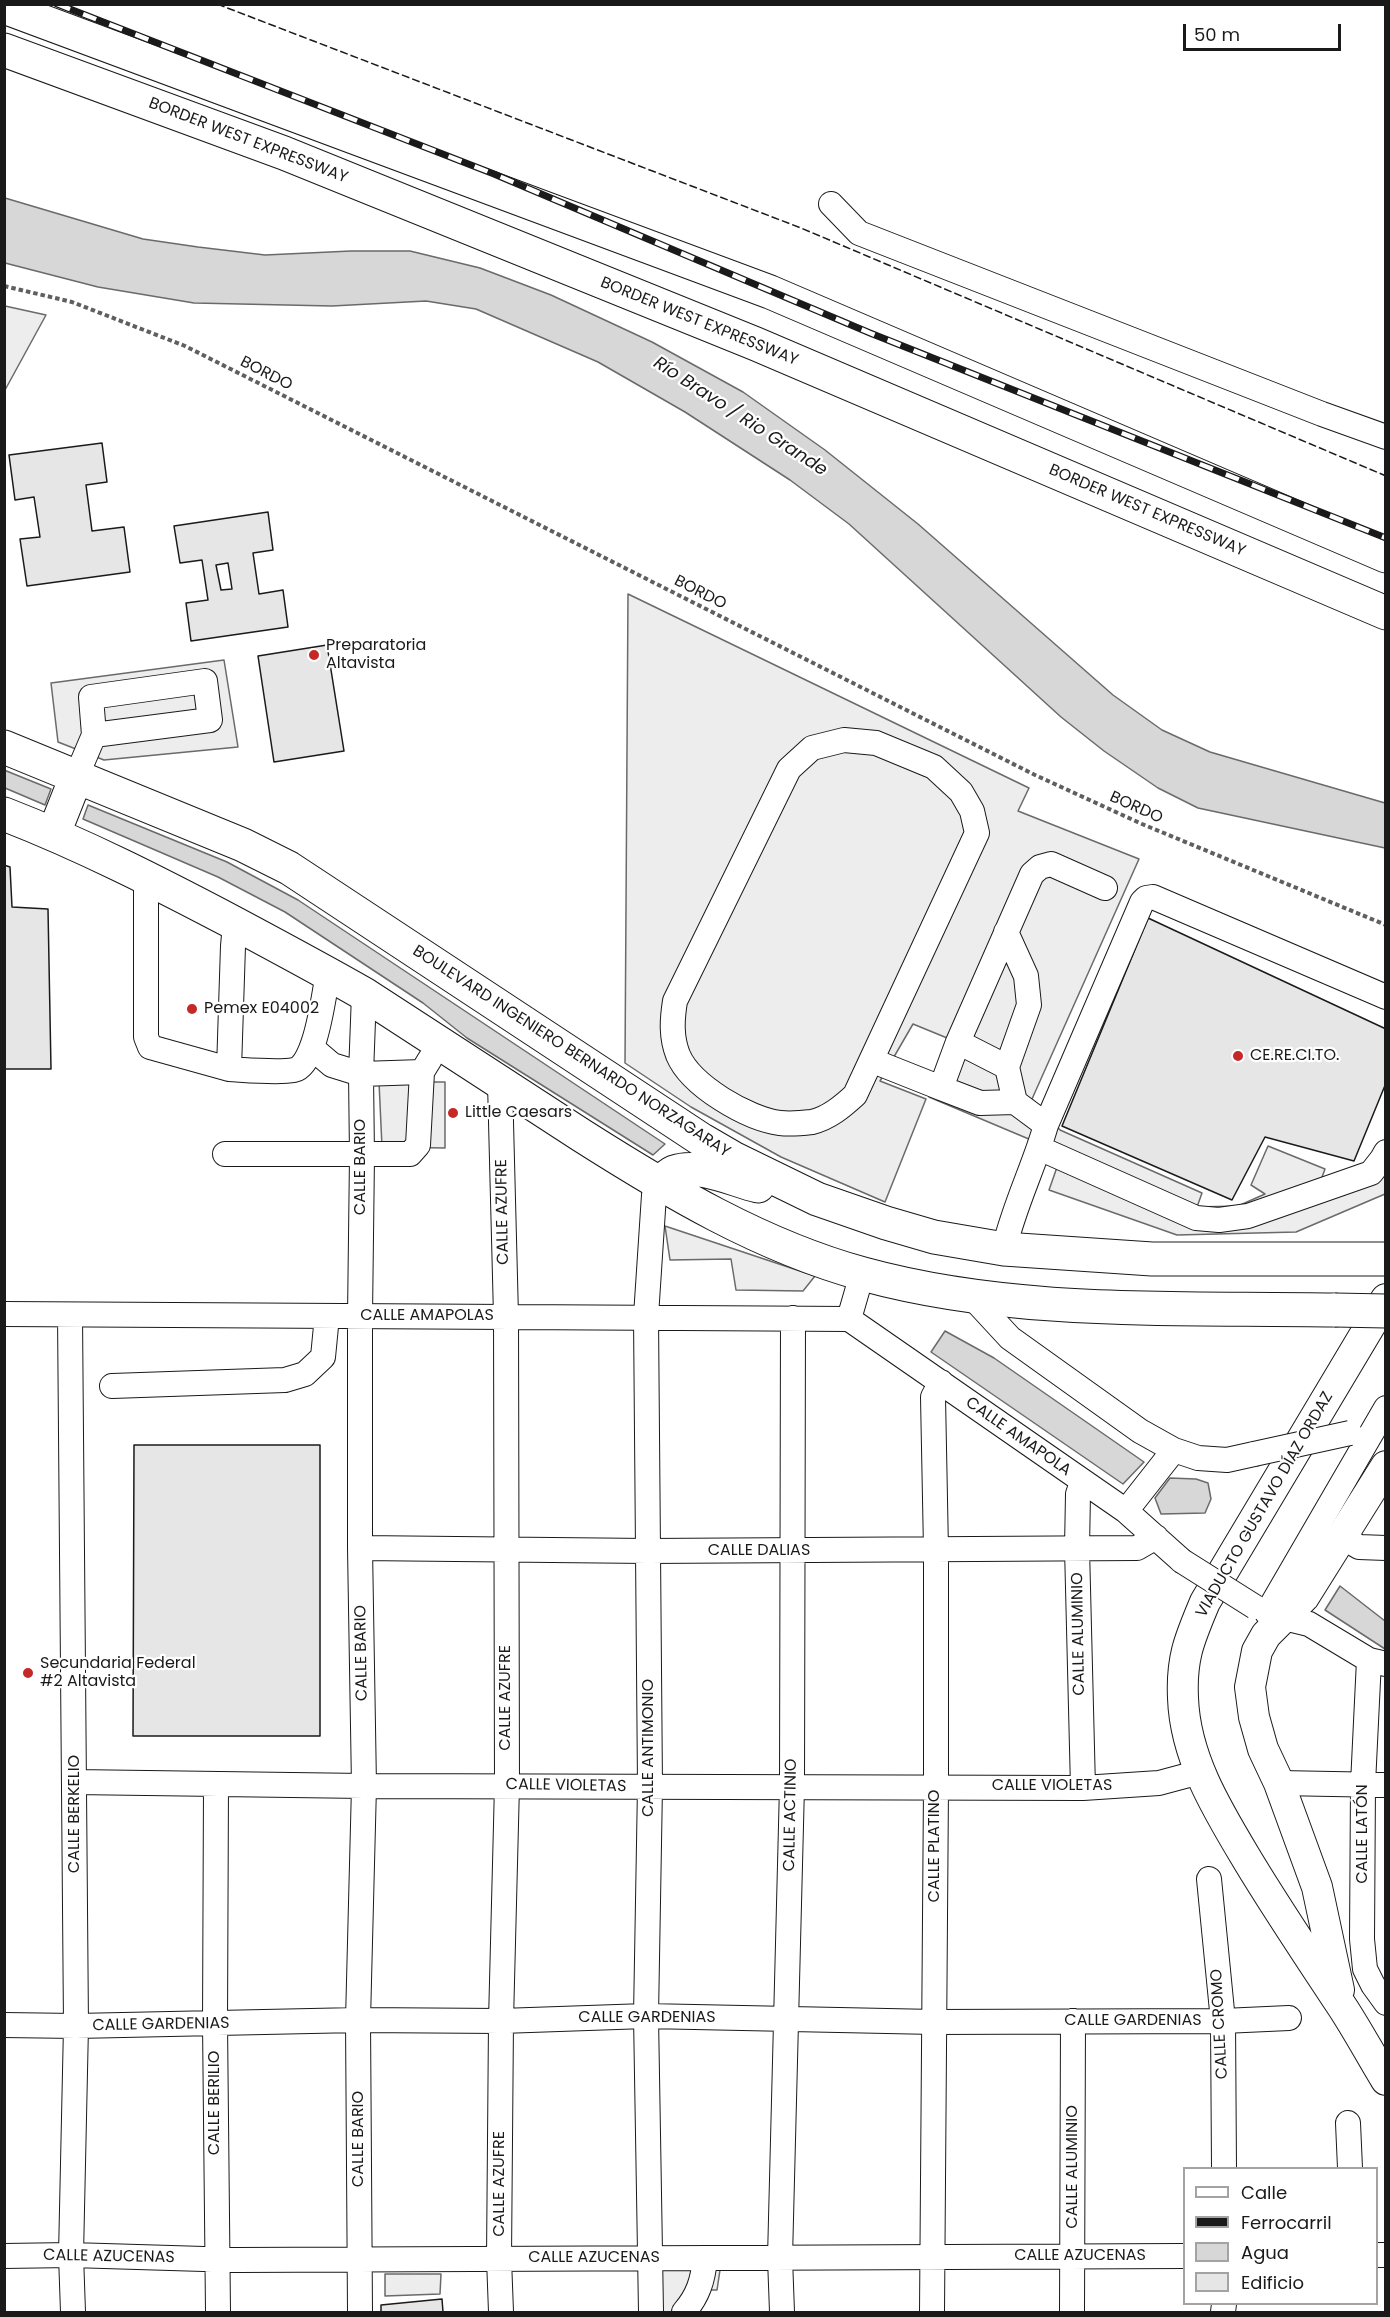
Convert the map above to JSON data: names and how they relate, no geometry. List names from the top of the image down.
{
  "streets": {
    "highway": ["BORDER WEST EXPRESSWAY", "BOULEVARD INGENIERO BERNARDO NORZAGARAY"],
    "main road": ["VIADUCTO GUSTAVO DÍAZ ORDAZ"],
    "street": [
      "CALLE BARIO",
      "CALLE AZUFRE",
      "CALLE AMAPOLAS",
      "CALLE AMAPOLA",
      "CALLE DALIAS",
      "CALLE ALUMINIO",
      "CALLE ANTIMONIO",
      "CALLE VIOLETAS",
      "CALLE BERKELIO",
      "CALLE ACTINIO",
      "CALLE LATÓN",
      "CALLE PLATINO",
      "CALLE GARDENIAS",
      "CALLE CROMO",
      "CALLE BERILIO",
      "CALLE AZUCENAS"
    ],
    "path": ["BORDO"]
  },
  "crossings": [
    ["BOULEVARD INGENIERO BERNARDO NORZAGARAY", "CALLE BARIO"],
    ["BOULEVARD INGENIERO BERNARDO NORZAGARAY", "CALLE AZUFRE"],
    ["BOULEVARD INGENIERO BERNARDO NORZAGARAY", "CALLE ANTIMONIO"],
    ["CALLE BARIO", "CALLE AMAPOLAS"],
    ["CALLE BARIO", "CALLE DALIAS"],
    ["CALLE BARIO", "CALLE VIOLETAS"],
    ["CALLE BARIO", "CALLE GARDENIAS"],
    ["CALLE BARIO", "CALLE AZUCENAS"],
    ["CALLE AZUFRE", "CALLE AMAPOLAS"],
    ["CALLE AZUFRE", "CALLE DALIAS"],
    ["CALLE AZUFRE", "CALLE VIOLETAS"],
    ["CALLE AZUFRE", "CALLE GARDENIAS"],
    ["CALLE AZUFRE", "CALLE AZUCENAS"],
    ["CALLE AMAPOLAS", "CALLE AMAPOLA"],
    ["CALLE AMAPOLAS", "CALLE ANTIMONIO"],
    ["CALLE AMAPOLAS", "CALLE BERKELIO"],
    ["CALLE AMAPOLAS", "CALLE ACTINIO"],
    ["CALLE AMAPOLA", "VIADUCTO GUSTAVO DÍAZ ORDAZ"],
    ["CALLE AMAPOLA", "CALLE DALIAS"],
    ["CALLE AMAPOLA", "CALLE ALUMINIO"],
    ["CALLE AMAPOLA", "CALLE LATÓN"],
    ["CALLE AMAPOLA", "CALLE PLATINO"],
    ["VIADUCTO GUSTAVO DÍAZ ORDAZ", "CALLE VIOLETAS"],
    ["CALLE DALIAS", "CALLE ALUMINIO"],
    ["CALLE DALIAS", "CALLE ANTIMONIO"],
    ["CALLE DALIAS", "CALLE ACTINIO"],
    ["CALLE DALIAS", "CALLE PLATINO"],
    ["CALLE ALUMINIO", "CALLE VIOLETAS"],
    ["CALLE ALUMINIO", "CALLE GARDENIAS"],
    ["CALLE ALUMINIO", "CALLE AZUCENAS"],
    ["CALLE ANTIMONIO", "CALLE VIOLETAS"],
    ["CALLE ANTIMONIO", "CALLE GARDENIAS"],
    ["CALLE ANTIMONIO", "CALLE AZUCENAS"],
    ["CALLE VIOLETAS", "CALLE BERKELIO"],
    ["CALLE VIOLETAS", "CALLE ACTINIO"],
    ["CALLE VIOLETAS", "CALLE PLATINO"],
    ["CALLE VIOLETAS", "CALLE BERILIO"],
    ["CALLE BERKELIO", "CALLE GARDENIAS"],
    ["CALLE BERKELIO", "CALLE AZUCENAS"],
    ["CALLE ACTINIO", "CALLE GARDENIAS"],
    ["CALLE ACTINIO", "CALLE AZUCENAS"],
    ["CALLE PLATINO", "CALLE GARDENIAS"],
    ["CALLE PLATINO", "CALLE AZUCENAS"],
    ["CALLE GARDENIAS", "CALLE CROMO"],
    ["CALLE GARDENIAS", "CALLE BERILIO"],
    ["CALLE BERILIO", "CALLE AZUCENAS"]
  ],
  "water": ["Río Bravo / Rio Grande"],
  "places": [
    "Preparatoria Altavista",
    "Pemex E04002",
    "CE.RE.CI.TO.",
    "Little Caesars",
    "Secundaria Federal #2 Altavista"
  ],
  "legend": [
    "Calle",
    "Ferrocarril",
    "Agua",
    "Edificio"
  ],
  "scale_bar": "50 m"
}
